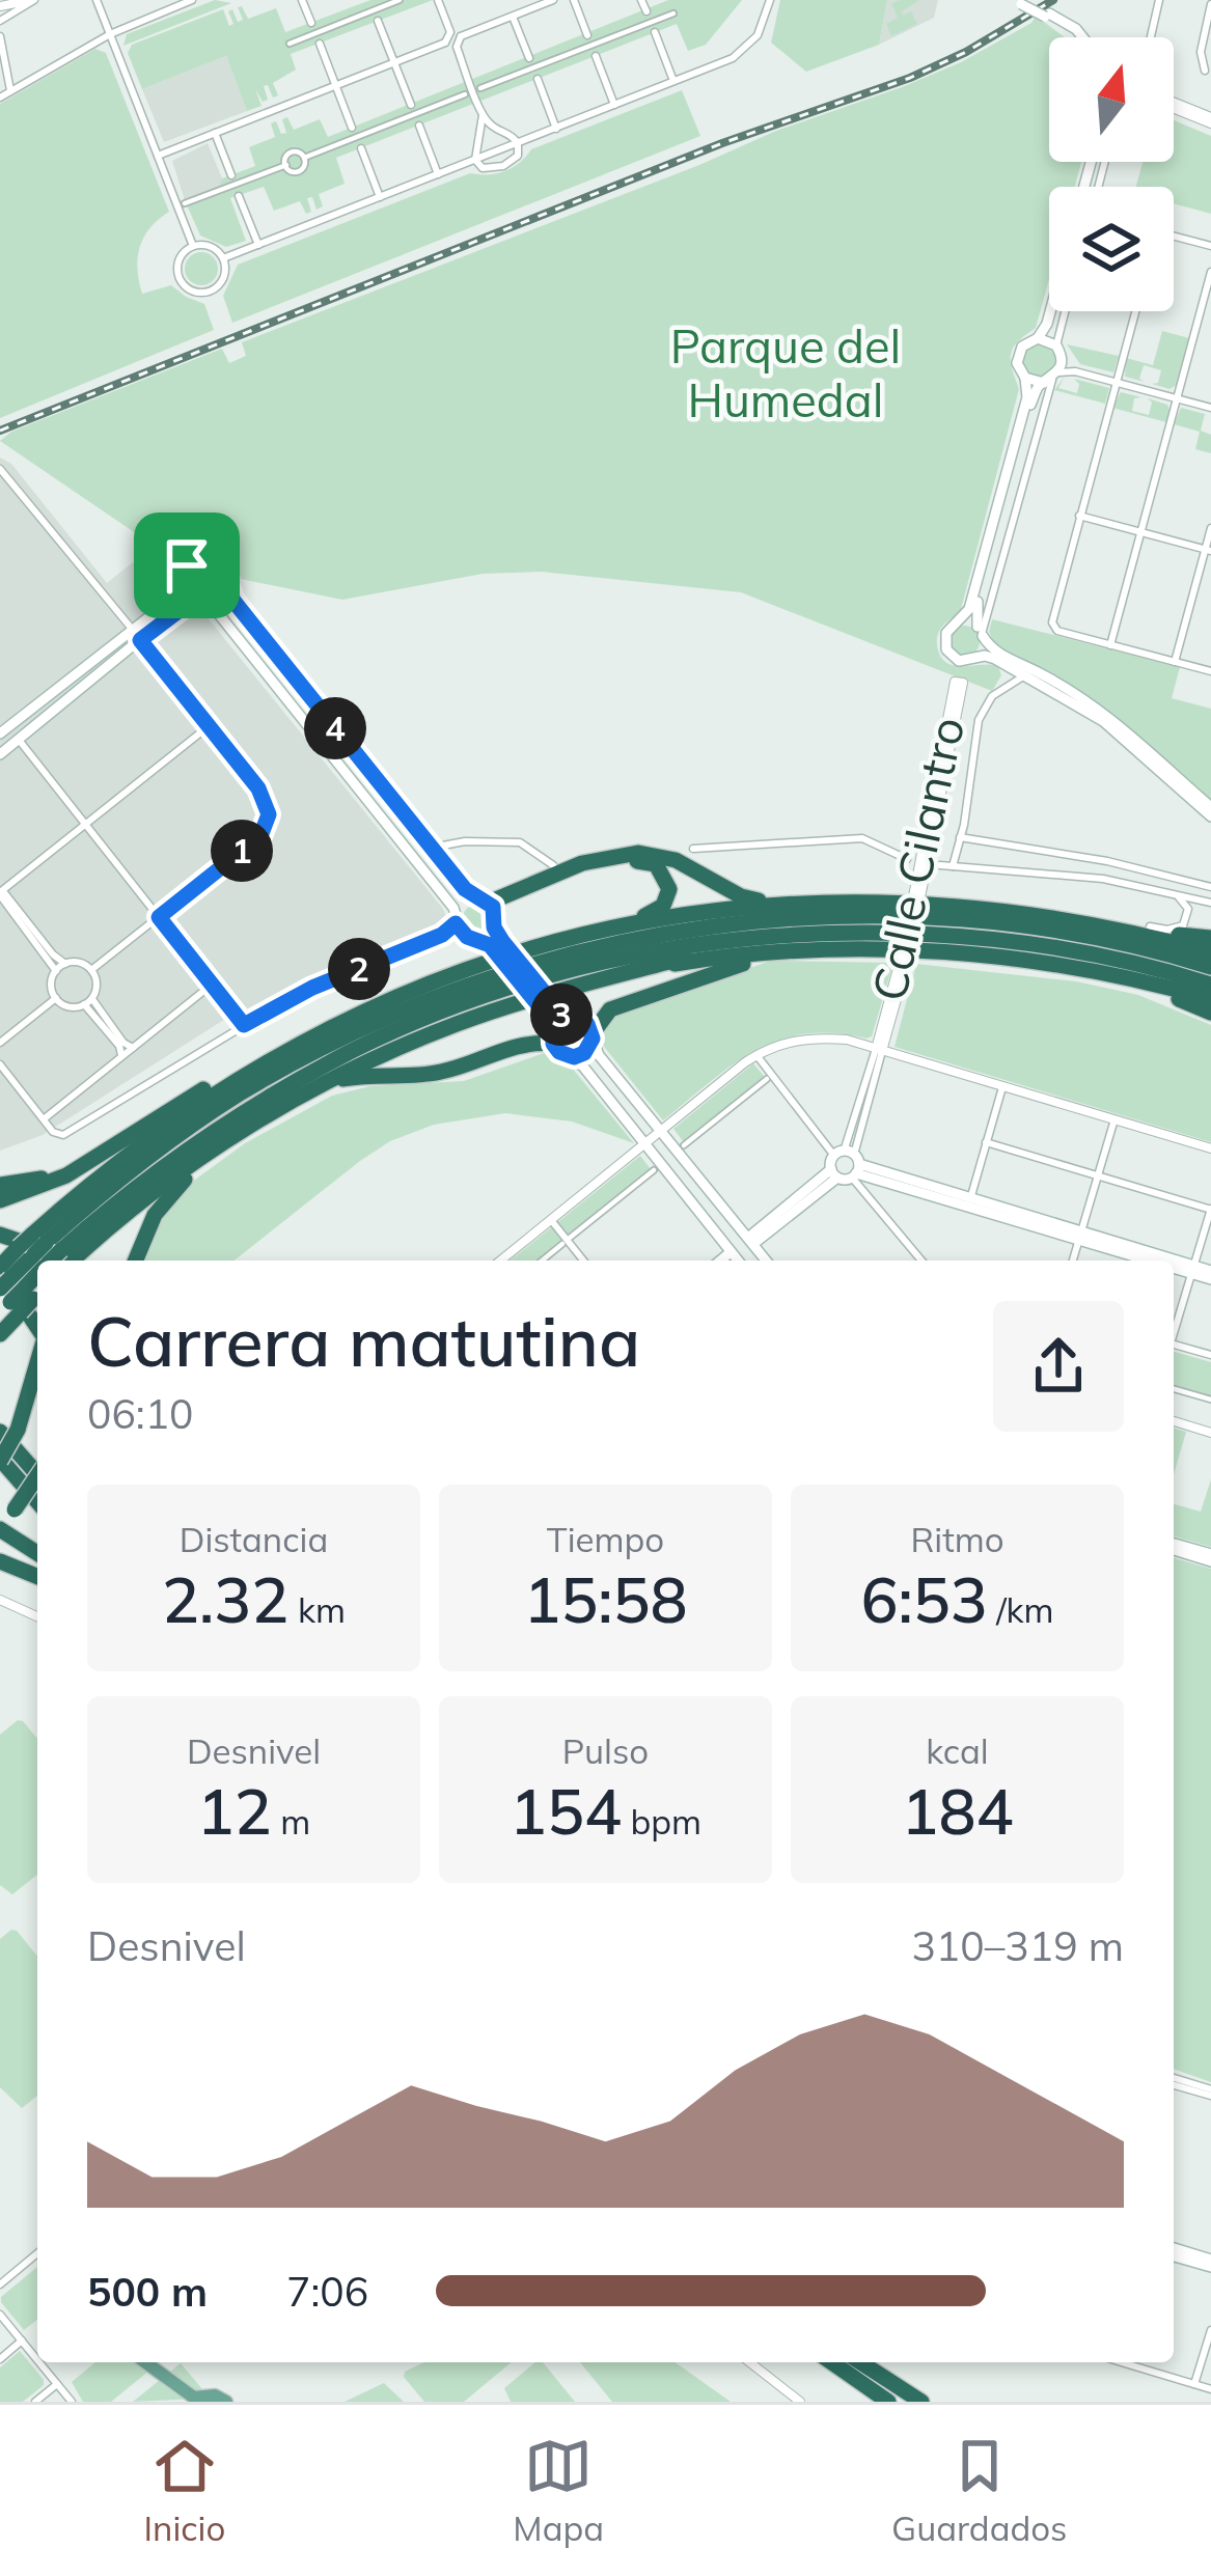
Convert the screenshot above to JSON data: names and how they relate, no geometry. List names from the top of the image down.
{
  "streets": {
    "street": ["Calle Cilantro"]
  },
  "parks": ["Parque del Humedal"],
  "north": "top",
  "page": {
    "pins": [
      "4",
      "1",
      "2",
      "3"
    ],
    "heading": ["Carrera matutina", "06:10"],
    "stats": [
      ["Distancia", "2.32 km"],
      ["Tiempo", "15:58"],
      ["Ritmo", "6:53 /km"],
      ["Desnivel", "12 m"],
      ["Pulso", "154 bpm"],
      ["kcal", "184"]
    ],
    "chart": ["Desnivel", "310–319 m"],
    "list": [
      {
        "name": "500 m",
        "note": "7:06"
      }
    ],
    "tabs": ["Inicio", "Mapa", "Guardados"]
  }
}
